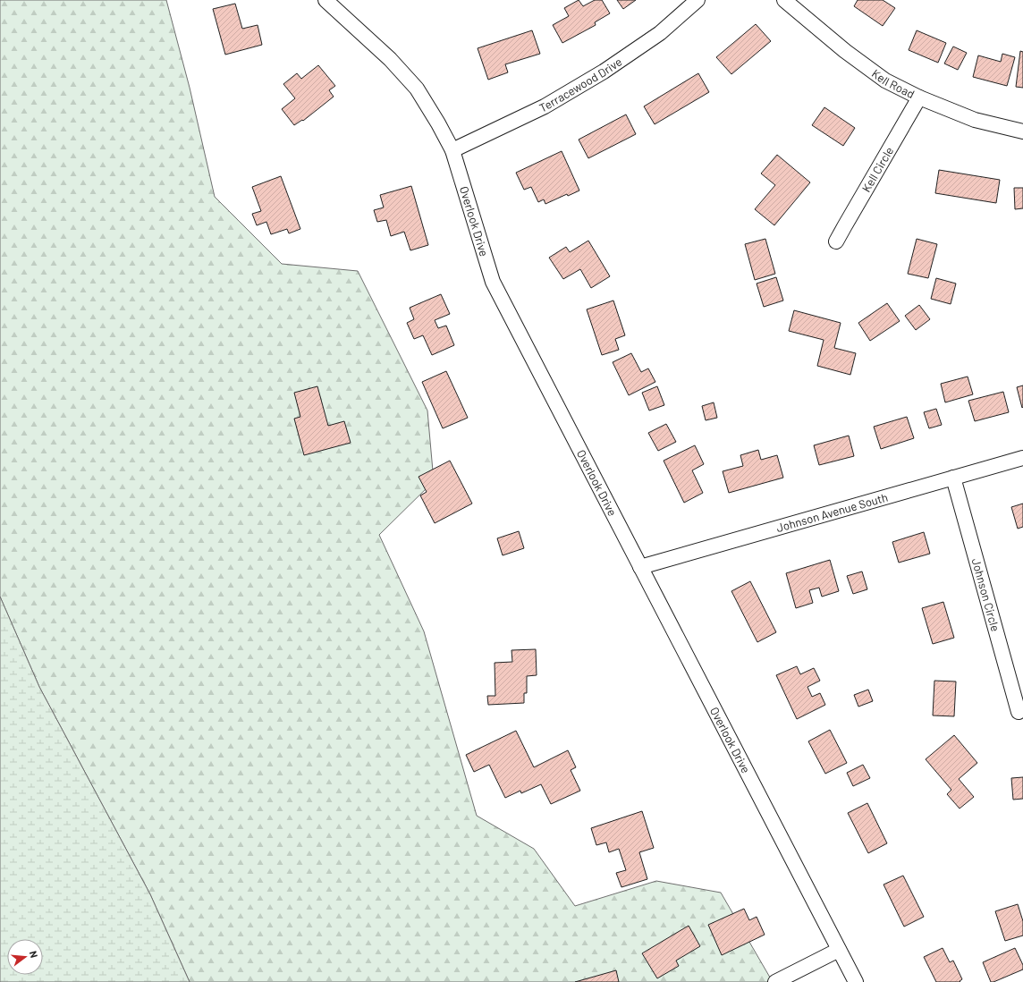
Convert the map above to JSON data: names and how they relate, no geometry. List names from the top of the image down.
{
  "streets": {
    "street": [
      "Kell Road",
      "Terracewood Drive",
      "Kell Circle",
      "Overlook Drive",
      "Johnson Avenue South",
      "Johnson Circle"
    ]
  },
  "crossings": [
    ["Kell Road", "Kell Circle"],
    ["Terracewood Drive", "Overlook Drive"],
    ["Overlook Drive", "Johnson Avenue South"],
    ["Johnson Avenue South", "Johnson Circle"]
  ],
  "north": "right"
}
